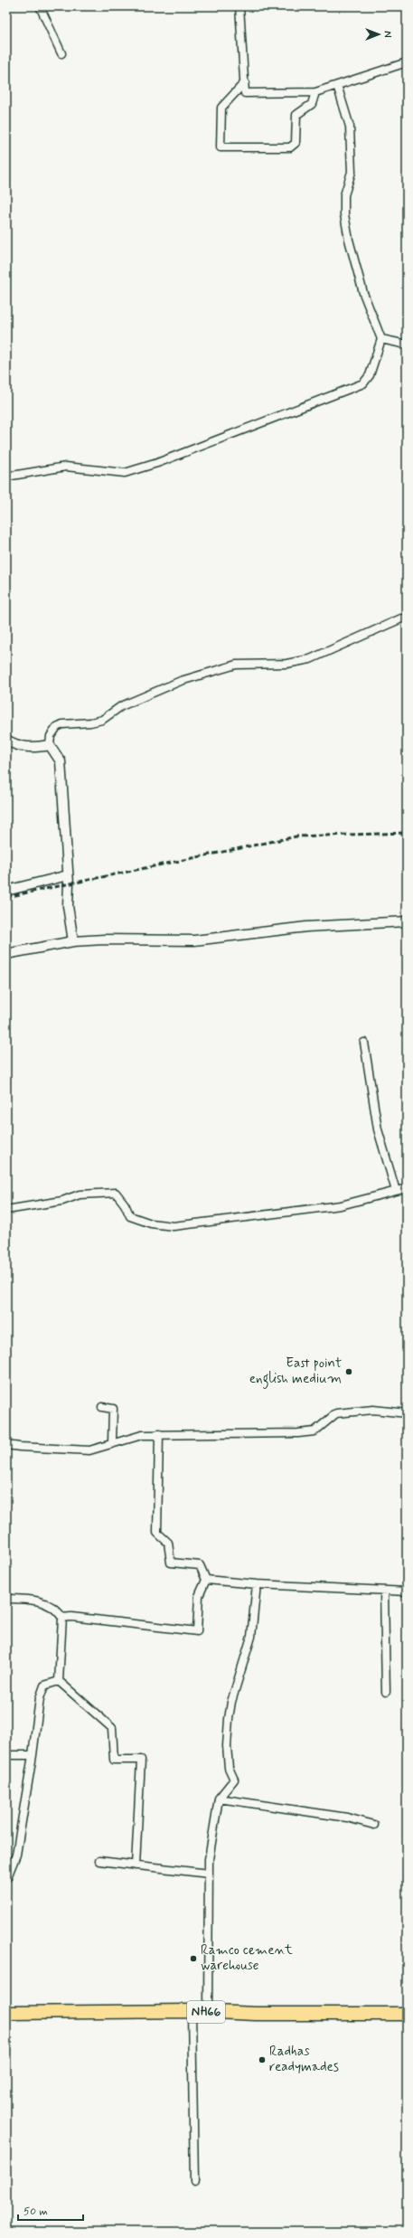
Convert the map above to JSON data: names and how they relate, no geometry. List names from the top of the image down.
{
  "streets": {
    "highway": ["NH66"]
  },
  "places": ["East point english medium", "Ramco cement warehouse", "Radhas readymades"],
  "scale_bar": "50 m",
  "north": "right"
}
